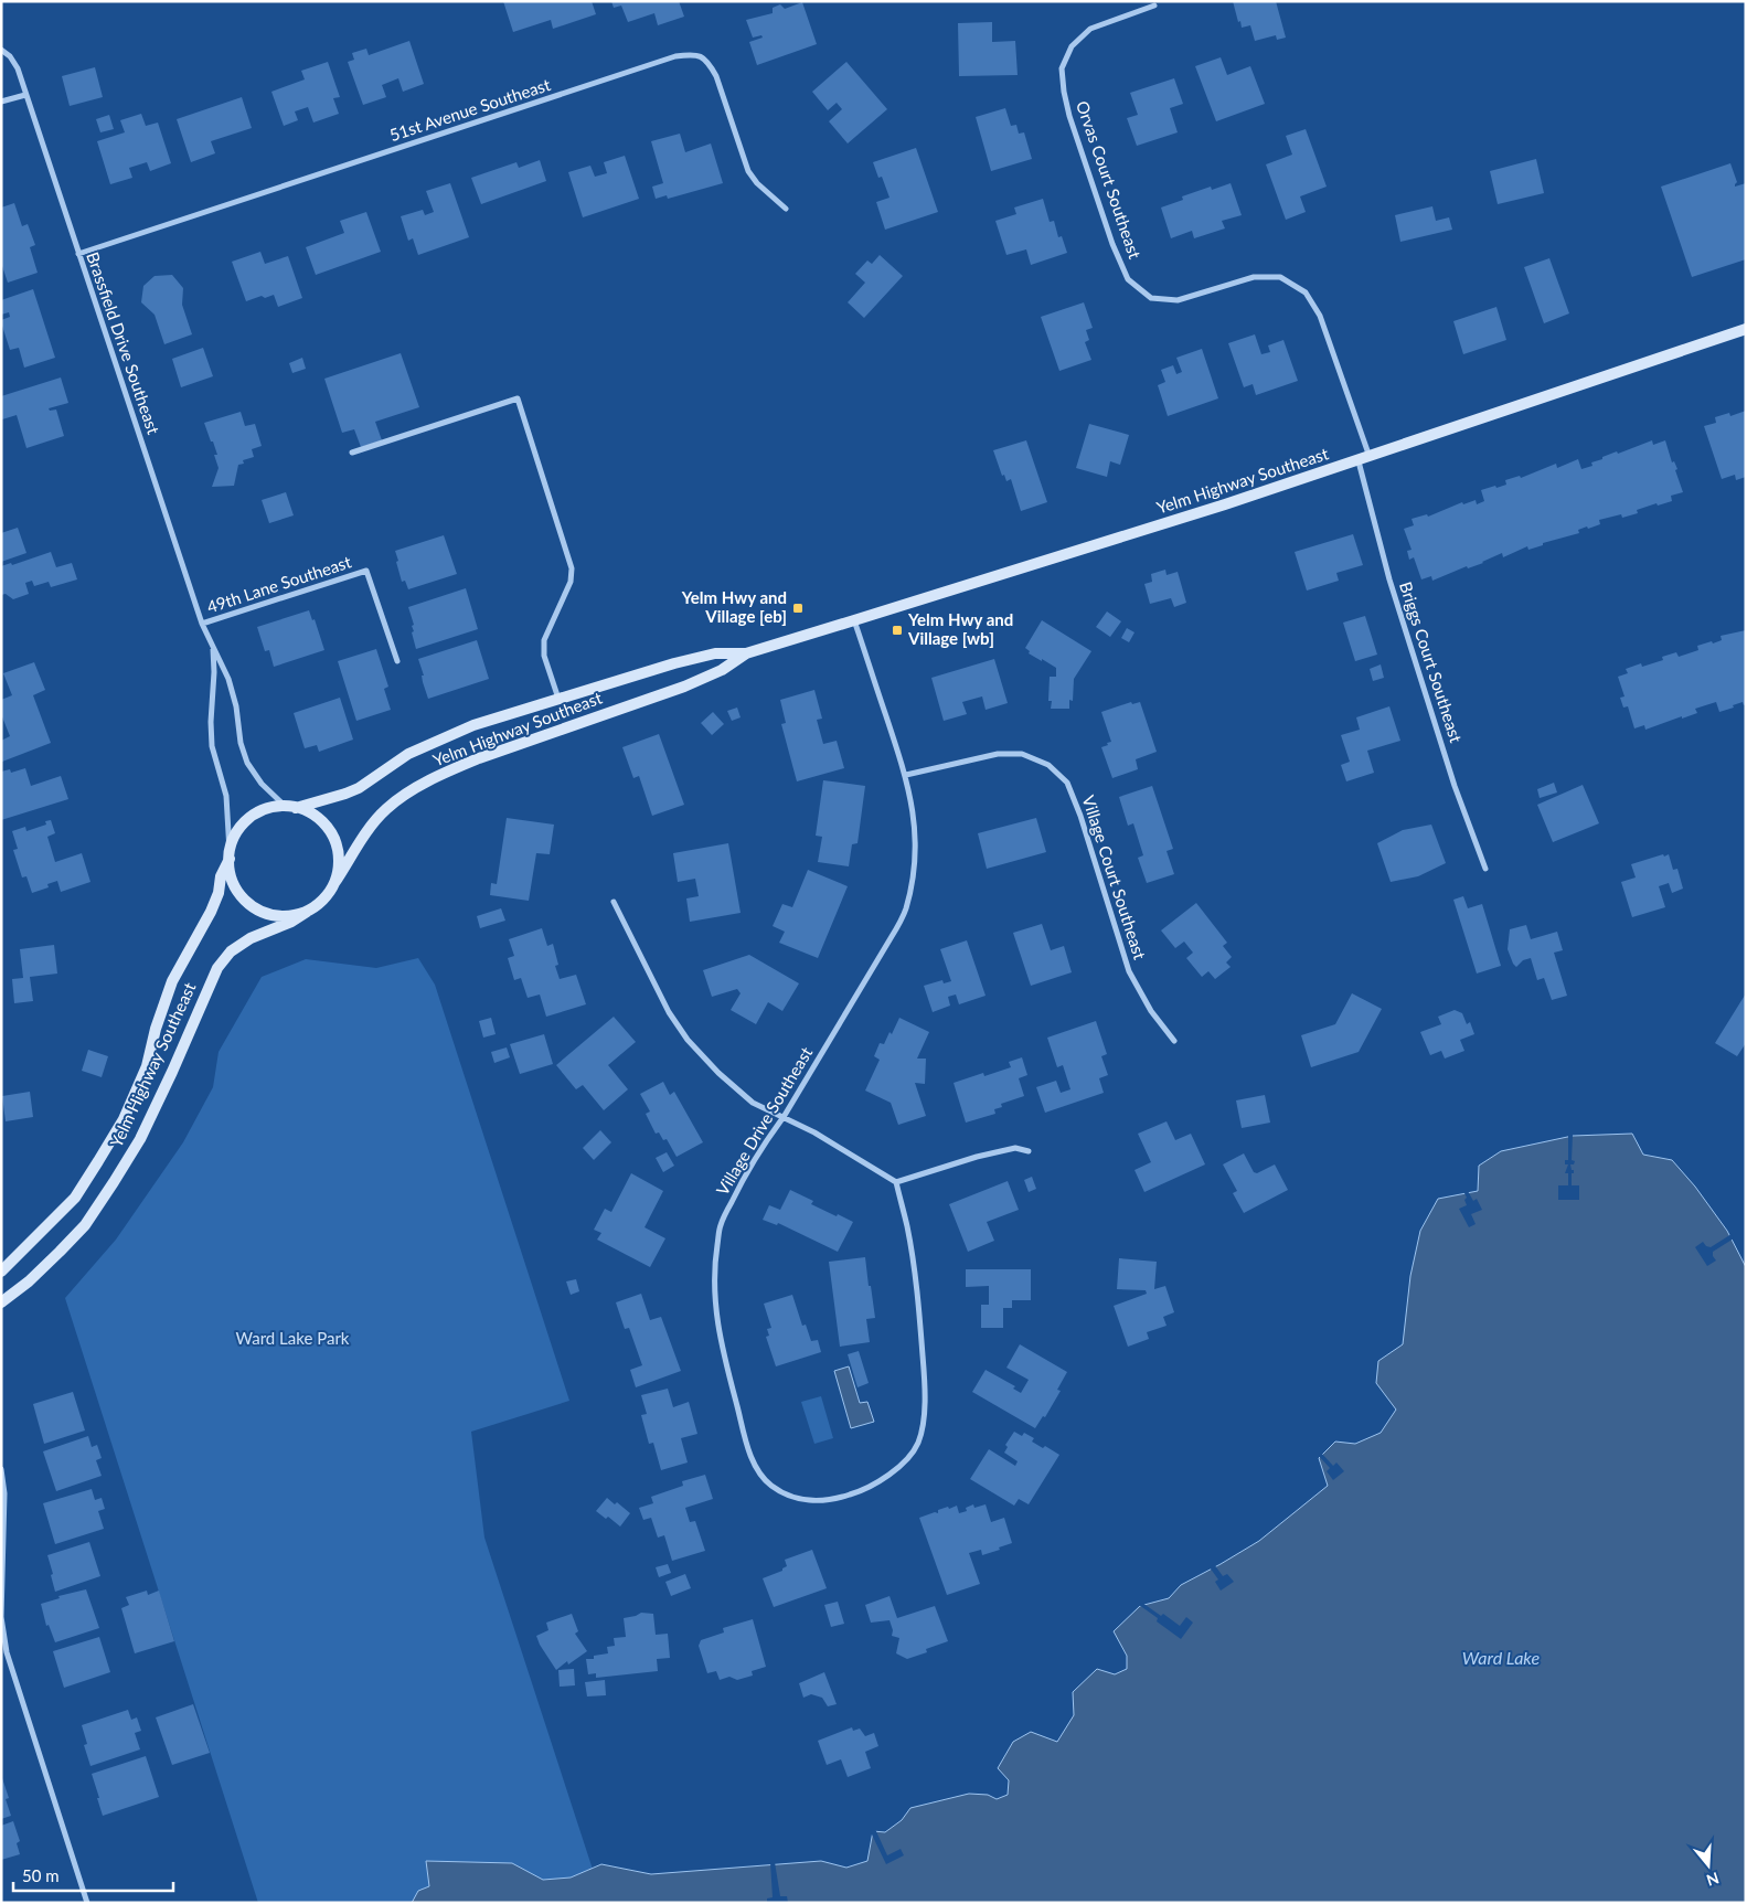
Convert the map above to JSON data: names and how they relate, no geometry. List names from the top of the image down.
{
  "streets": {
    "main road": ["Yelm Highway Southeast"],
    "street": [
      "51st Avenue Southeast",
      "Orvas Court Southeast",
      "Brassfield Drive Southeast",
      "49th Lane Southeast",
      "Briggs Court Southeast",
      "Village Court Southeast",
      "Village Drive Southeast"
    ]
  },
  "crossings": [
    ["51st Avenue Southeast", "Brassfield Drive Southeast"],
    ["Orvas Court Southeast", "Yelm Highway Southeast"],
    ["Orvas Court Southeast", "Briggs Court Southeast"],
    ["Brassfield Drive Southeast", "Yelm Highway Southeast"],
    ["Brassfield Drive Southeast", "49th Lane Southeast"],
    ["Yelm Highway Southeast", "Briggs Court Southeast"],
    ["Yelm Highway Southeast", "Village Drive Southeast"],
    ["Village Court Southeast", "Village Drive Southeast"]
  ],
  "water": ["Ward Lake"],
  "parks": ["Ward Lake Park"],
  "places": {
    "transit": ["Yelm Hwy and Village [eb]", "Yelm Hwy and Village [wb]"]
  },
  "scale_bar": "50 m",
  "north": "bottom"
}
